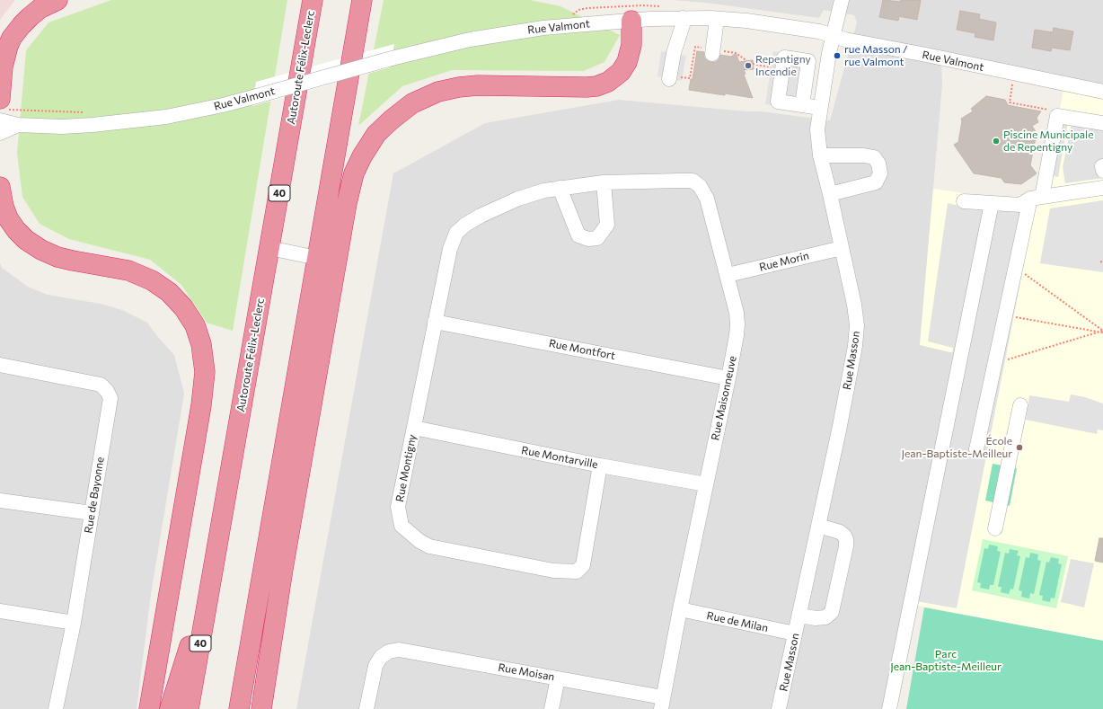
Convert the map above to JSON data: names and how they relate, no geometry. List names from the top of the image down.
{
  "streets": {
    "highway": ["Autoroute Félix-Leclerc", "40"],
    "street": [
      "Rue Valmont",
      "Rue Morin",
      "Rue Montfort",
      "Rue Masson",
      "Rue Maisonneuve",
      "Rue Montarville",
      "Rue Montigny",
      "Rue de Bayonne",
      "Rue de Milan",
      "Rue Moisan"
    ]
  },
  "crossings": [
    ["Rue Valmont", "Rue Masson"],
    ["Rue Morin", "Rue Masson"],
    ["Rue Morin", "Rue Maisonneuve"],
    ["Rue Montfort", "Rue Maisonneuve"],
    ["Rue Montfort", "Rue Montigny"],
    ["Rue Masson", "Rue de Milan"],
    ["Rue Maisonneuve", "Rue Montarville"],
    ["Rue Maisonneuve", "Rue Montigny"],
    ["Rue Maisonneuve", "Rue de Milan"],
    ["Rue Maisonneuve", "Rue Moisan"],
    ["Rue Montarville", "Rue Montigny"]
  ],
  "parks": ["Parc Jean-Baptiste-Meilleur"],
  "places": [
    "rue Masson / rue Valmont",
    "Repentigny Incendie",
    "Piscine Municipale de Repentigny",
    "École Jean-Baptiste-Meilleur"
  ]
}
